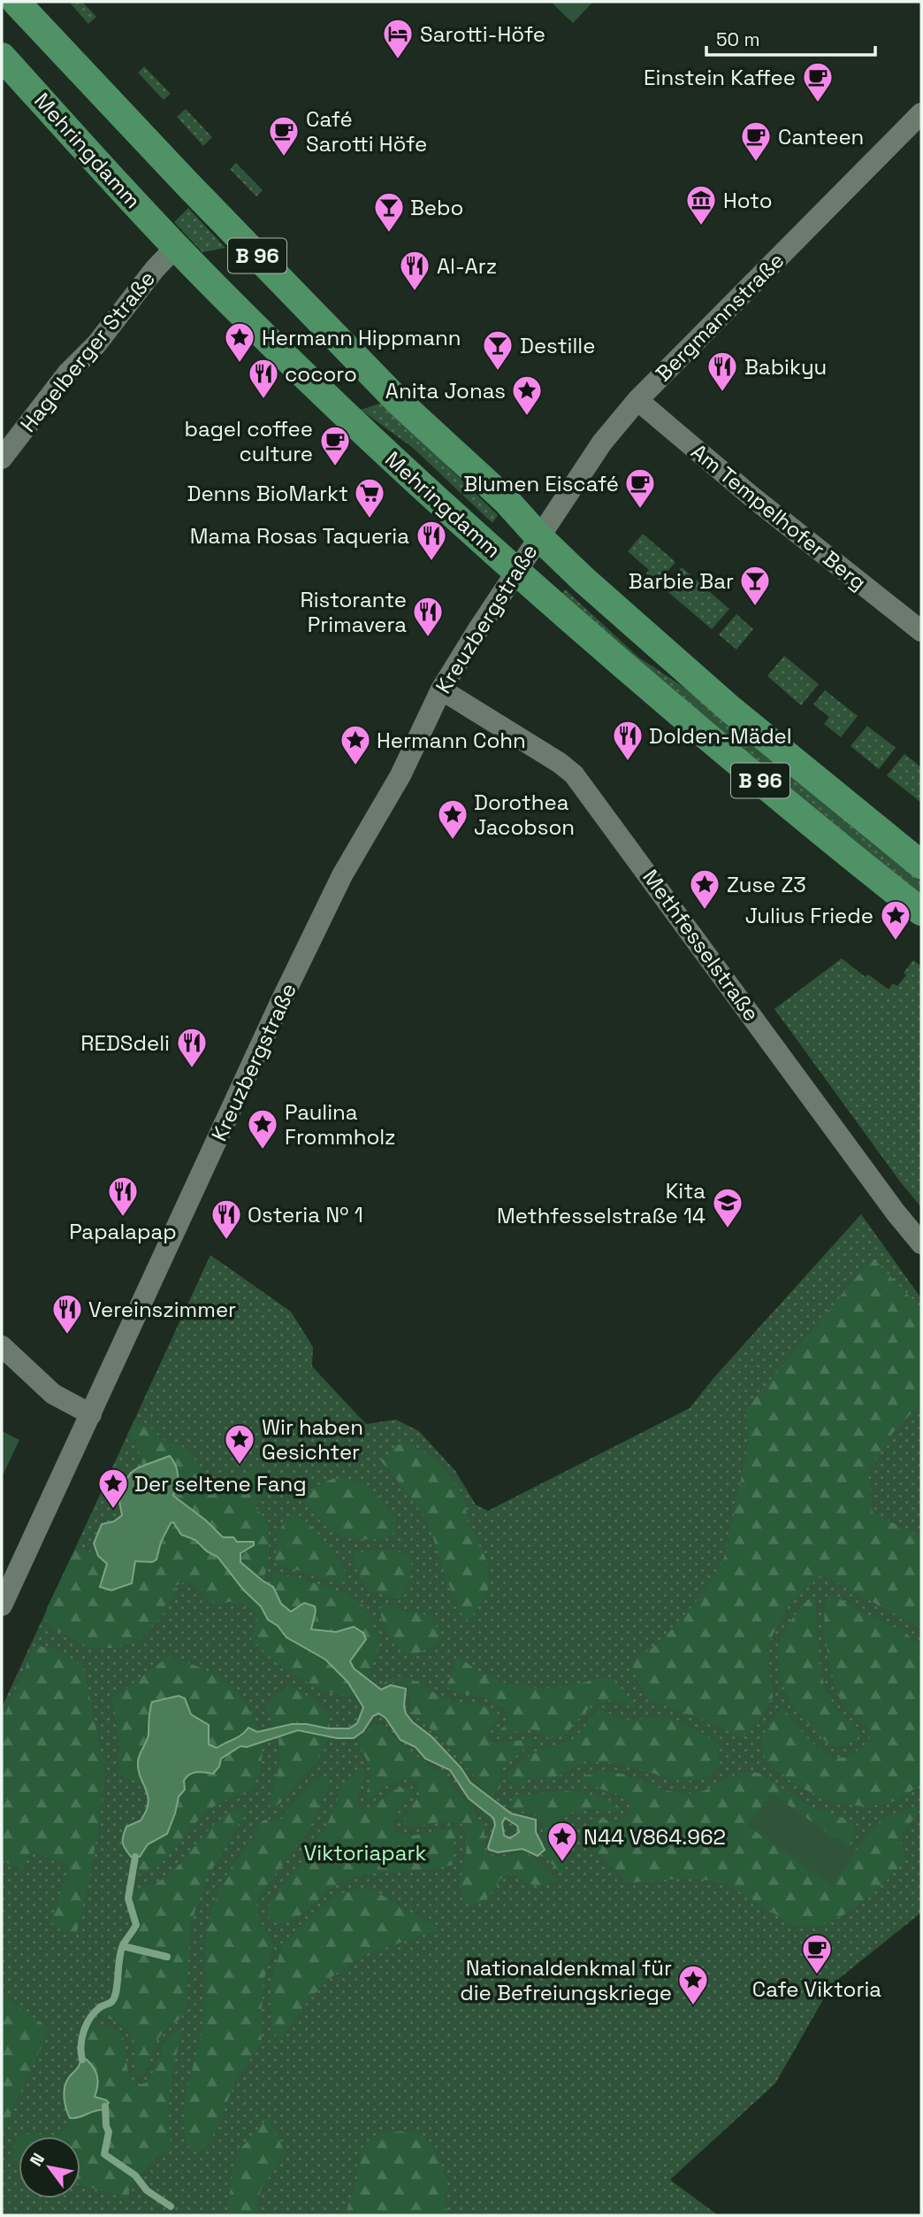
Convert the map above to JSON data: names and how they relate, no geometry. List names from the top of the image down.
{
  "streets": {
    "main road": ["Mehringdamm", "B 96"],
    "street": [
      "Bergmannstraße",
      "Hagelberger Straße",
      "Am Tempelhofer Berg",
      "Kreuzbergstraße",
      "Methfesselstraße"
    ]
  },
  "crossings": [
    ["Mehringdamm", "Bergmannstraße"],
    ["Mehringdamm", "Hagelberger Straße"],
    ["Mehringdamm", "Kreuzbergstraße"],
    ["Bergmannstraße", "Am Tempelhofer Berg"],
    ["Bergmannstraße", "Kreuzbergstraße"],
    ["Kreuzbergstraße", "Methfesselstraße"]
  ],
  "parks": ["Viktoriapark"],
  "places": {
    "hotel": ["Sarotti-Höfe"],
    "cafe": [
      "Einstein Kaffee",
      "Café Sarotti Höfe",
      "Canteen",
      "bagel coffee culture",
      "Blumen Eiscafé",
      "Cafe Viktoria"
    ],
    "museum": ["Hoto"],
    "bar": ["Bebo", "Destille", "Barbie Bar"],
    "restaurant": [
      "Al-Arz",
      "Babikyu",
      "cocoro",
      "Mama Rosas Taqueria",
      "Ristorante Primavera",
      "Dolden-Mädel",
      "REDSdeli",
      "Papalapap",
      "Osteria Nº 1",
      "Vereinszimmer"
    ],
    "place": [
      "Hermann Hippmann",
      "Anita Jonas",
      "Hermann Cohn",
      "Dorothea Jacobson",
      "Zuse Z3",
      "Julius Friede",
      "Paulina Frommholz",
      "Wir haben Gesichter",
      "Der seltene Fang",
      "N44 V864.962",
      "Nationaldenkmal für die Befreiungskriege"
    ],
    "supermarket": ["Denns BioMarkt"],
    "school or university": ["Kita Methfesselstraße 14"]
  },
  "scale_bar": "50 m",
  "north": "top left"
}
